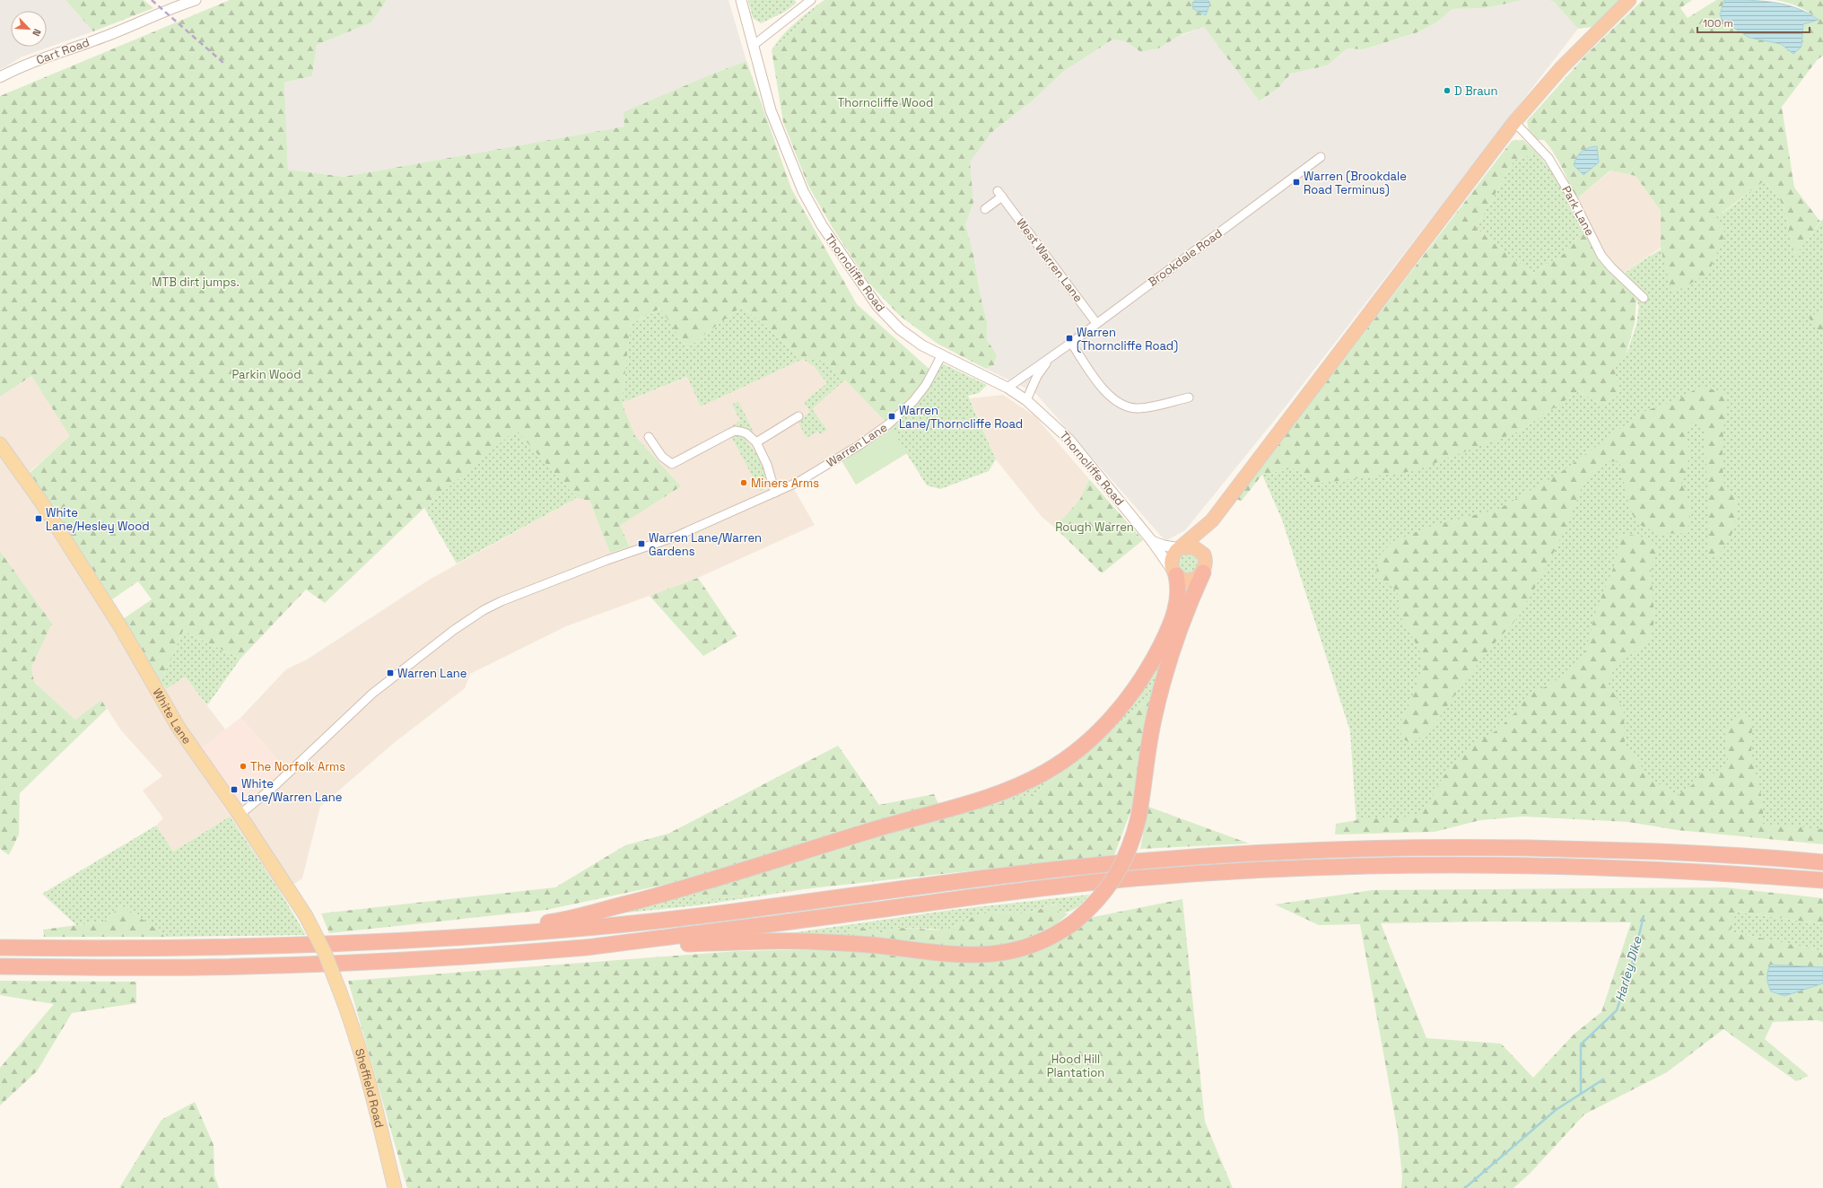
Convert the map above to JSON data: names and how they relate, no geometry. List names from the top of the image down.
{
  "streets": {
    "main road": ["White Lane", "Sheffield Road"],
    "street": [
      "Cart Road",
      "Park Lane",
      "Brookdale Road",
      "West Warren Lane",
      "Thorncliffe Road",
      "Warren Lane"
    ]
  },
  "crossings": [
    ["Brookdale Road", "West Warren Lane"],
    ["Brookdale Road", "Thorncliffe Road"],
    ["Thorncliffe Road", "Warren Lane"],
    ["Warren Lane", "White Lane"],
    ["White Lane", "Sheffield Road"]
  ],
  "water": ["Harley Dike"],
  "parks": [
    "Thorncliffe Wood",
    "MTB dirt jumps.",
    "Parkin Wood",
    "Rough Warren",
    "Hood Hill Plantation"
  ],
  "places": {
    "other": ["D Braun", "Miners Arms", "The Norfolk Arms"],
    "transit": [
      "Warren (Brookdale Road Terminus)",
      "Warren (Thorncliffe Road)",
      "Warren Lane/Thorncliffe Road",
      "White Lane/Hesley Wood",
      "Warren Lane/Warren Gardens",
      "Warren Lane",
      "White Lane/Warren Lane"
    ]
  },
  "scale_bar": "100 m",
  "north": "bottom right"
}
